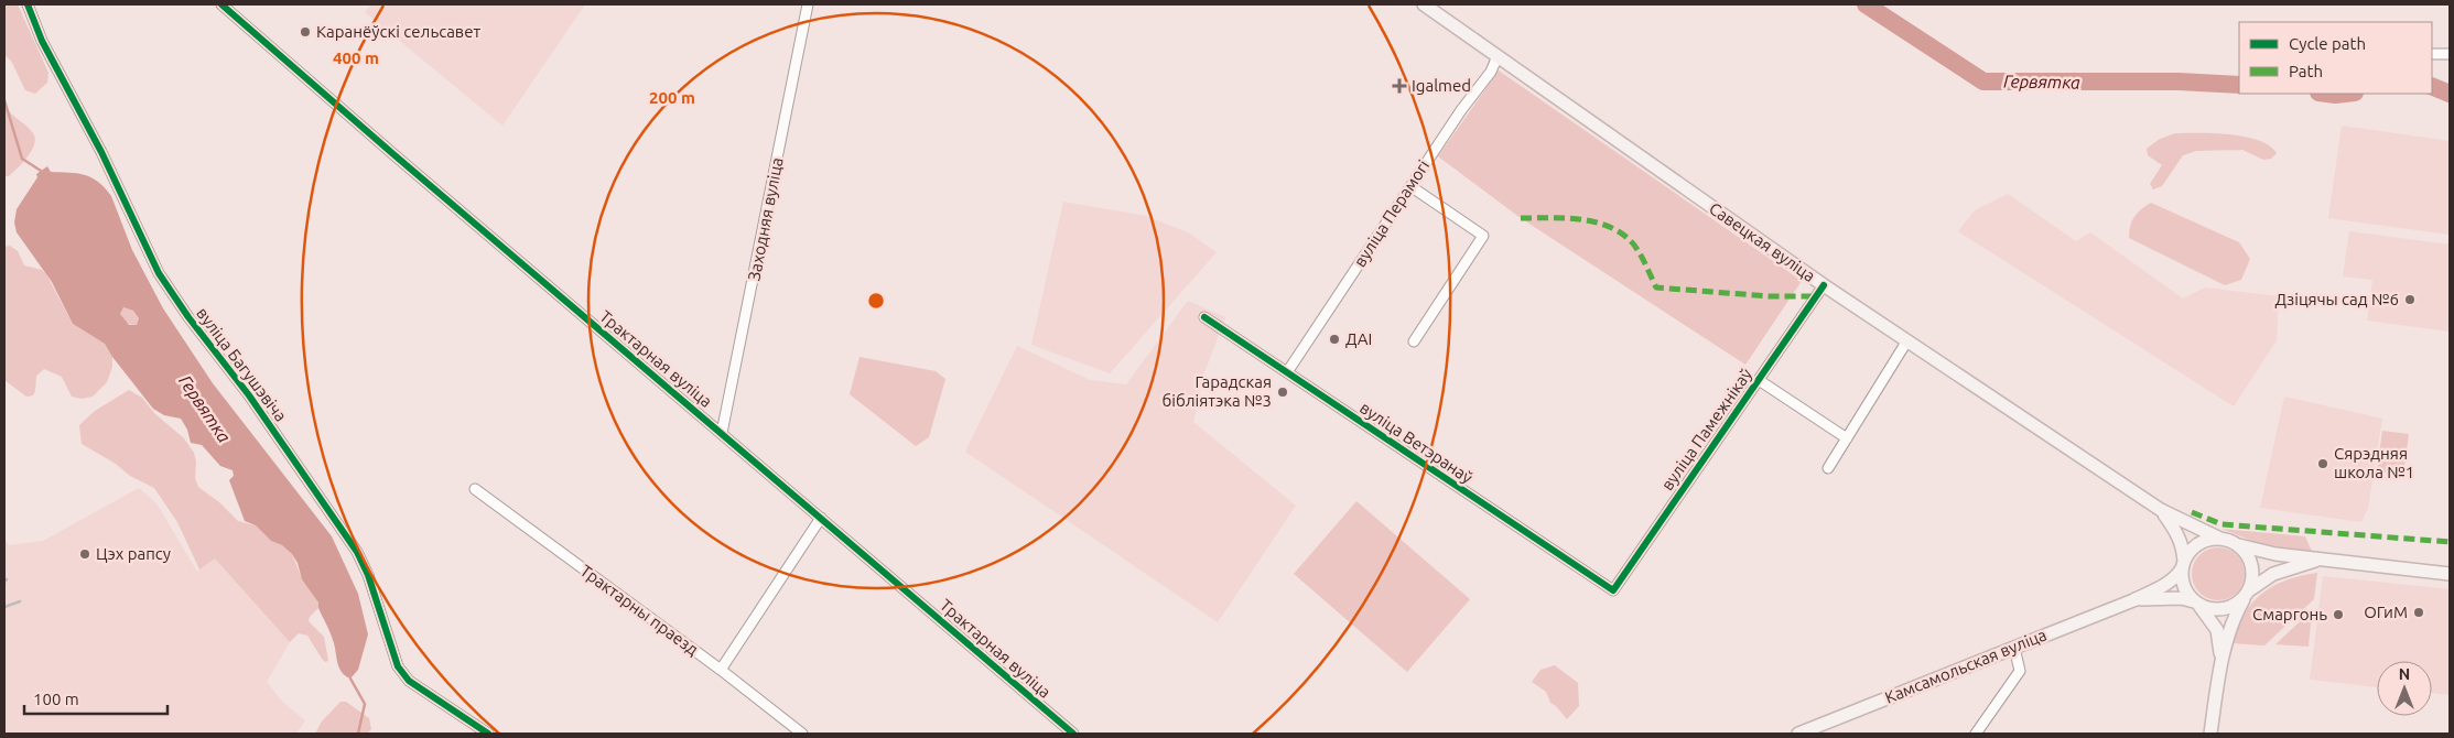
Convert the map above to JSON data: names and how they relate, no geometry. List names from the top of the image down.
{
  "streets": {
    "main road": ["Савецкая вуліца", "Камсамольская вуліца"],
    "street": [
      "вуліца Перамогі",
      "Заходняя вуліца",
      "Трактарная вуліца",
      "вуліца Багушэвіча",
      "вуліца Памежнікаў",
      "вуліца Ветэранаў",
      "Трактарны праезд"
    ]
  },
  "crossings": [
    ["вуліца Перамогі", "Савецкая вуліца"],
    ["вуліца Перамогі", "вуліца Ветэранаў"],
    ["Заходняя вуліца", "Трактарная вуліца"],
    ["Савецкая вуліца", "вуліца Памежнікаў"],
    ["Савецкая вуліца", "Камсамольская вуліца"],
    ["вуліца Памежнікаў", "вуліца Ветэранаў"]
  ],
  "water": ["Гервятка"],
  "places": {
    "other": [
      "Каранёўскі сельсавет",
      "Дзіцячы сад №6",
      "ДАІ",
      "Гарадская бібліятэка №3",
      "Сярэдняя школа №1",
      "Цэх рапсу",
      "ОГиМ",
      "Смаргонь"
    ],
    "health": ["Igalmed"]
  },
  "legend": ["Cycle path", "Path"],
  "scale_bar": "100 m",
  "north": "top",
  "rings": ["400 m", "200 m"]
}
